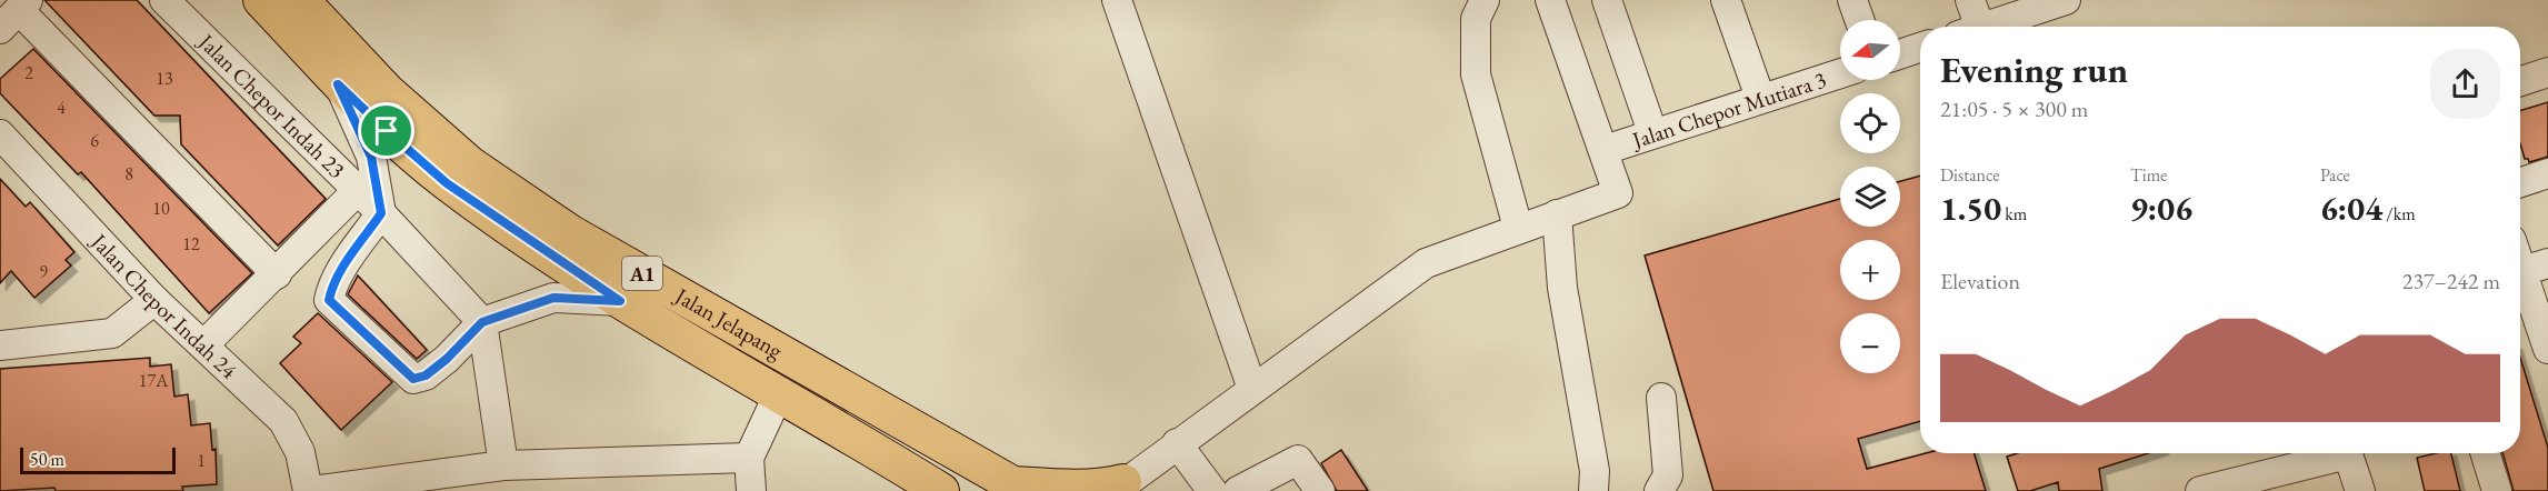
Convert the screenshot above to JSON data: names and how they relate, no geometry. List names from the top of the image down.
{
  "streets": {
    "main road": ["A1", "Jalan Jelapang"],
    "street": ["Jalan Chepor Indah 23", "Jalan Chepor Mutiara 3", "Jalan Chepor Indah 24"]
  },
  "house_numbers": [
    "2",
    "13",
    "4",
    "6",
    "8",
    "10",
    "12",
    "9",
    "17A",
    "1"
  ],
  "scale_bar": "50 m",
  "north": "left",
  "page": {
    "map_buttons": ["+", "−"],
    "heading": ["Evening run", "21:05 · 5 × 300 m"],
    "stats": [
      ["Distance", "1.50 km"],
      ["Time", "9:06"],
      ["Pace", "6:04 /km"]
    ],
    "chart": ["Elevation", "237–242 m"],
    "scale": "50 m"
  }
}
